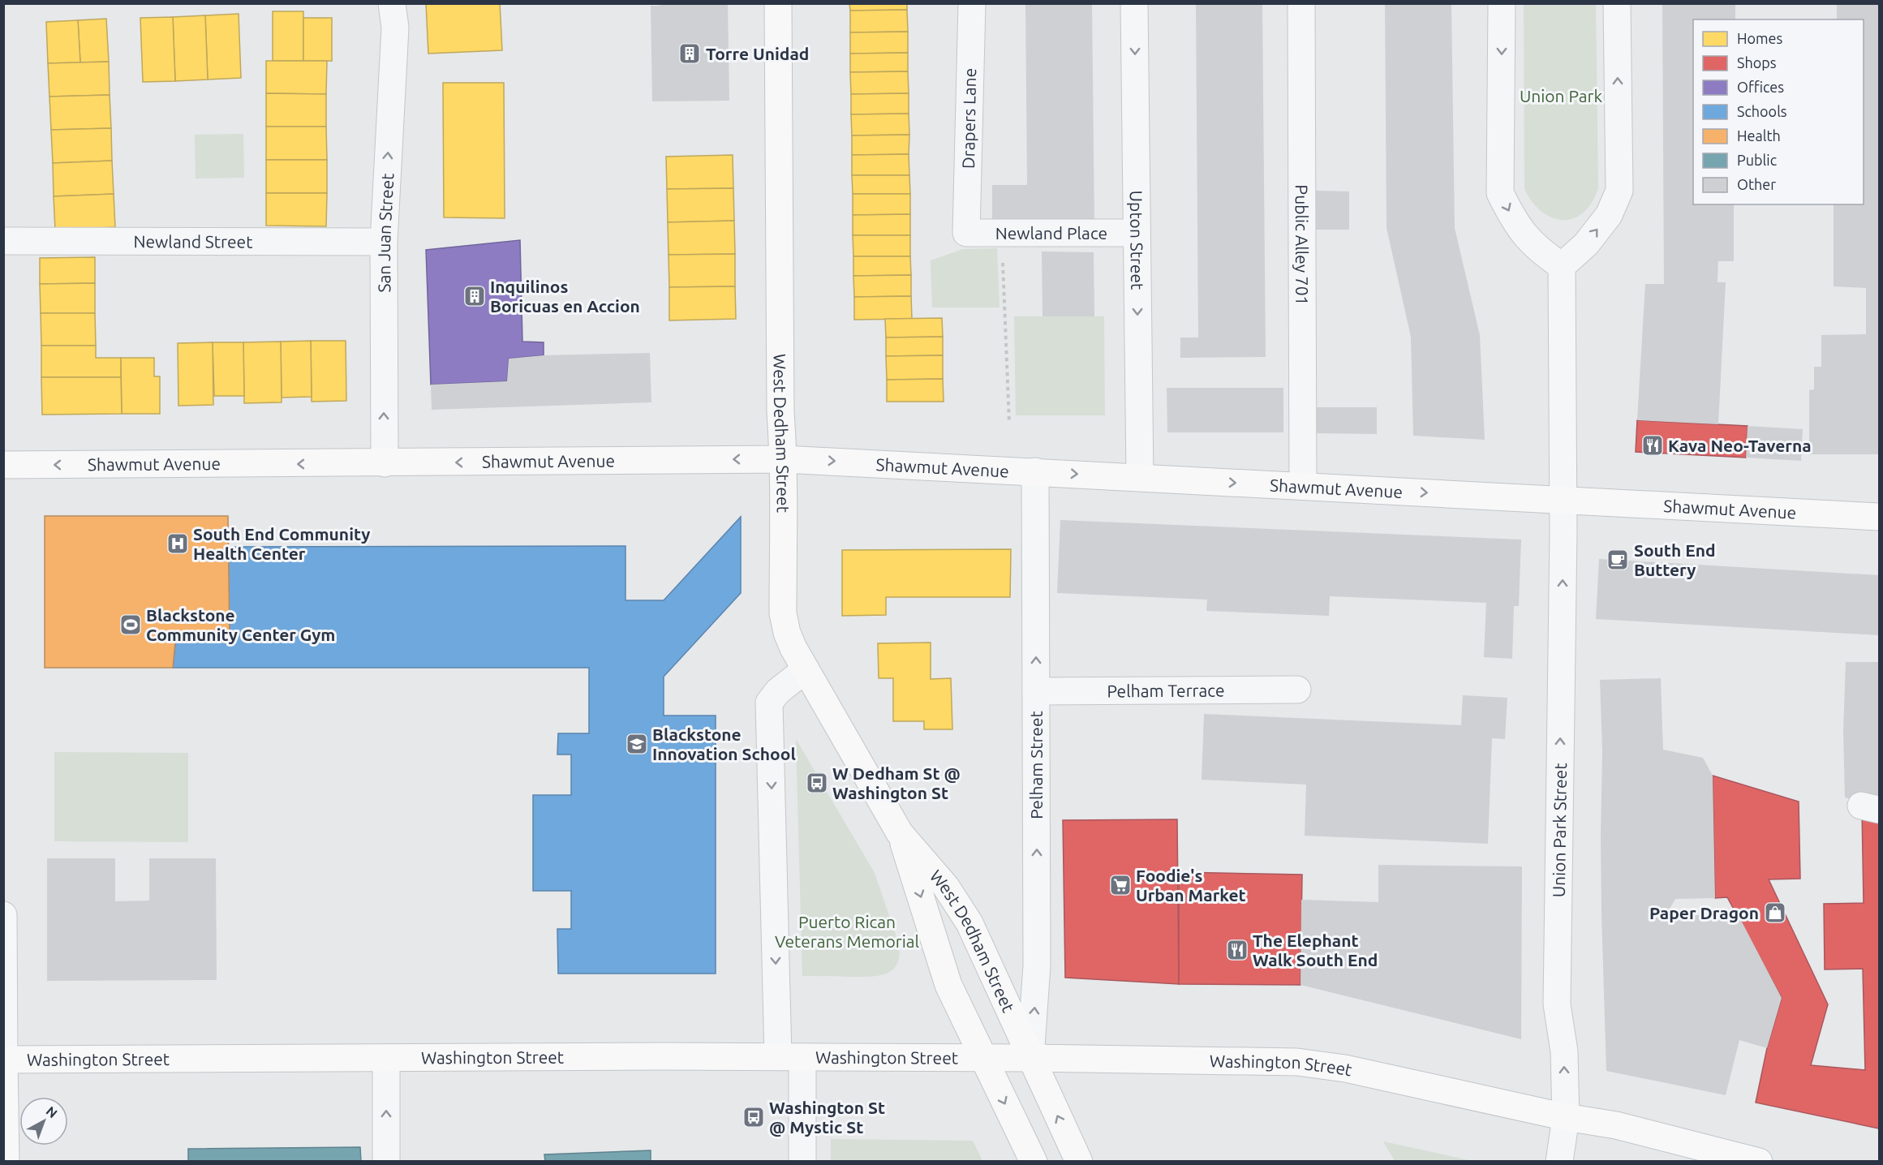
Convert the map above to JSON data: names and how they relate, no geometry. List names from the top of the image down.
{
  "streets": {
    "main road": ["West Dedham Street", "Shawmut Avenue", "Washington Street"],
    "street": [
      "Drapers Lane",
      "Newland Place",
      "San Juan Street",
      "Upton Street",
      "Newland Street",
      "Public Alley 701",
      "Pelham Terrace",
      "Pelham Street",
      "Union Park Street"
    ]
  },
  "crossings": [
    ["Drapers Lane", "Newland Place"],
    ["Newland Place", "Upton Street"],
    ["San Juan Street", "Newland Street"],
    ["San Juan Street", "Shawmut Avenue"],
    ["Upton Street", "Shawmut Avenue"],
    ["Public Alley 701", "Shawmut Avenue"],
    ["West Dedham Street", "Shawmut Avenue"],
    ["West Dedham Street", "Pelham Street"],
    ["West Dedham Street", "Washington Street"],
    ["Shawmut Avenue", "Pelham Street"],
    ["Shawmut Avenue", "Union Park Street"],
    ["Pelham Terrace", "Pelham Street"],
    ["Pelham Street", "Washington Street"],
    ["Union Park Street", "Washington Street"]
  ],
  "one_way": [
    "San Juan Street",
    "Upton Street",
    "Pelham Street",
    "Union Park Street"
  ],
  "parks": ["Union Park", "Puerto Rican Veterans Memorial"],
  "places": {
    "building": ["Torre Unidad", "Inquilinos Boricuas en Accion"],
    "restaurant": ["Kava Neo-Taverna", "The Elephant Walk South End"],
    "hospital": ["South End Community Health Center"],
    "cafe": ["South End Buttery"],
    "sports": ["Blackstone Community Center Gym"],
    "school or university": ["Blackstone Innovation School"],
    "bus stop": ["W Dedham St @ Washington St", "Washington St @ Mystic St"],
    "supermarket": ["Foodie's Urban Market"],
    "shop": ["Paper Dragon"]
  },
  "legend": [
    "Homes",
    "Shops",
    "Offices",
    "Schools",
    "Health",
    "Public",
    "Other"
  ],
  "north": "top right"
}
